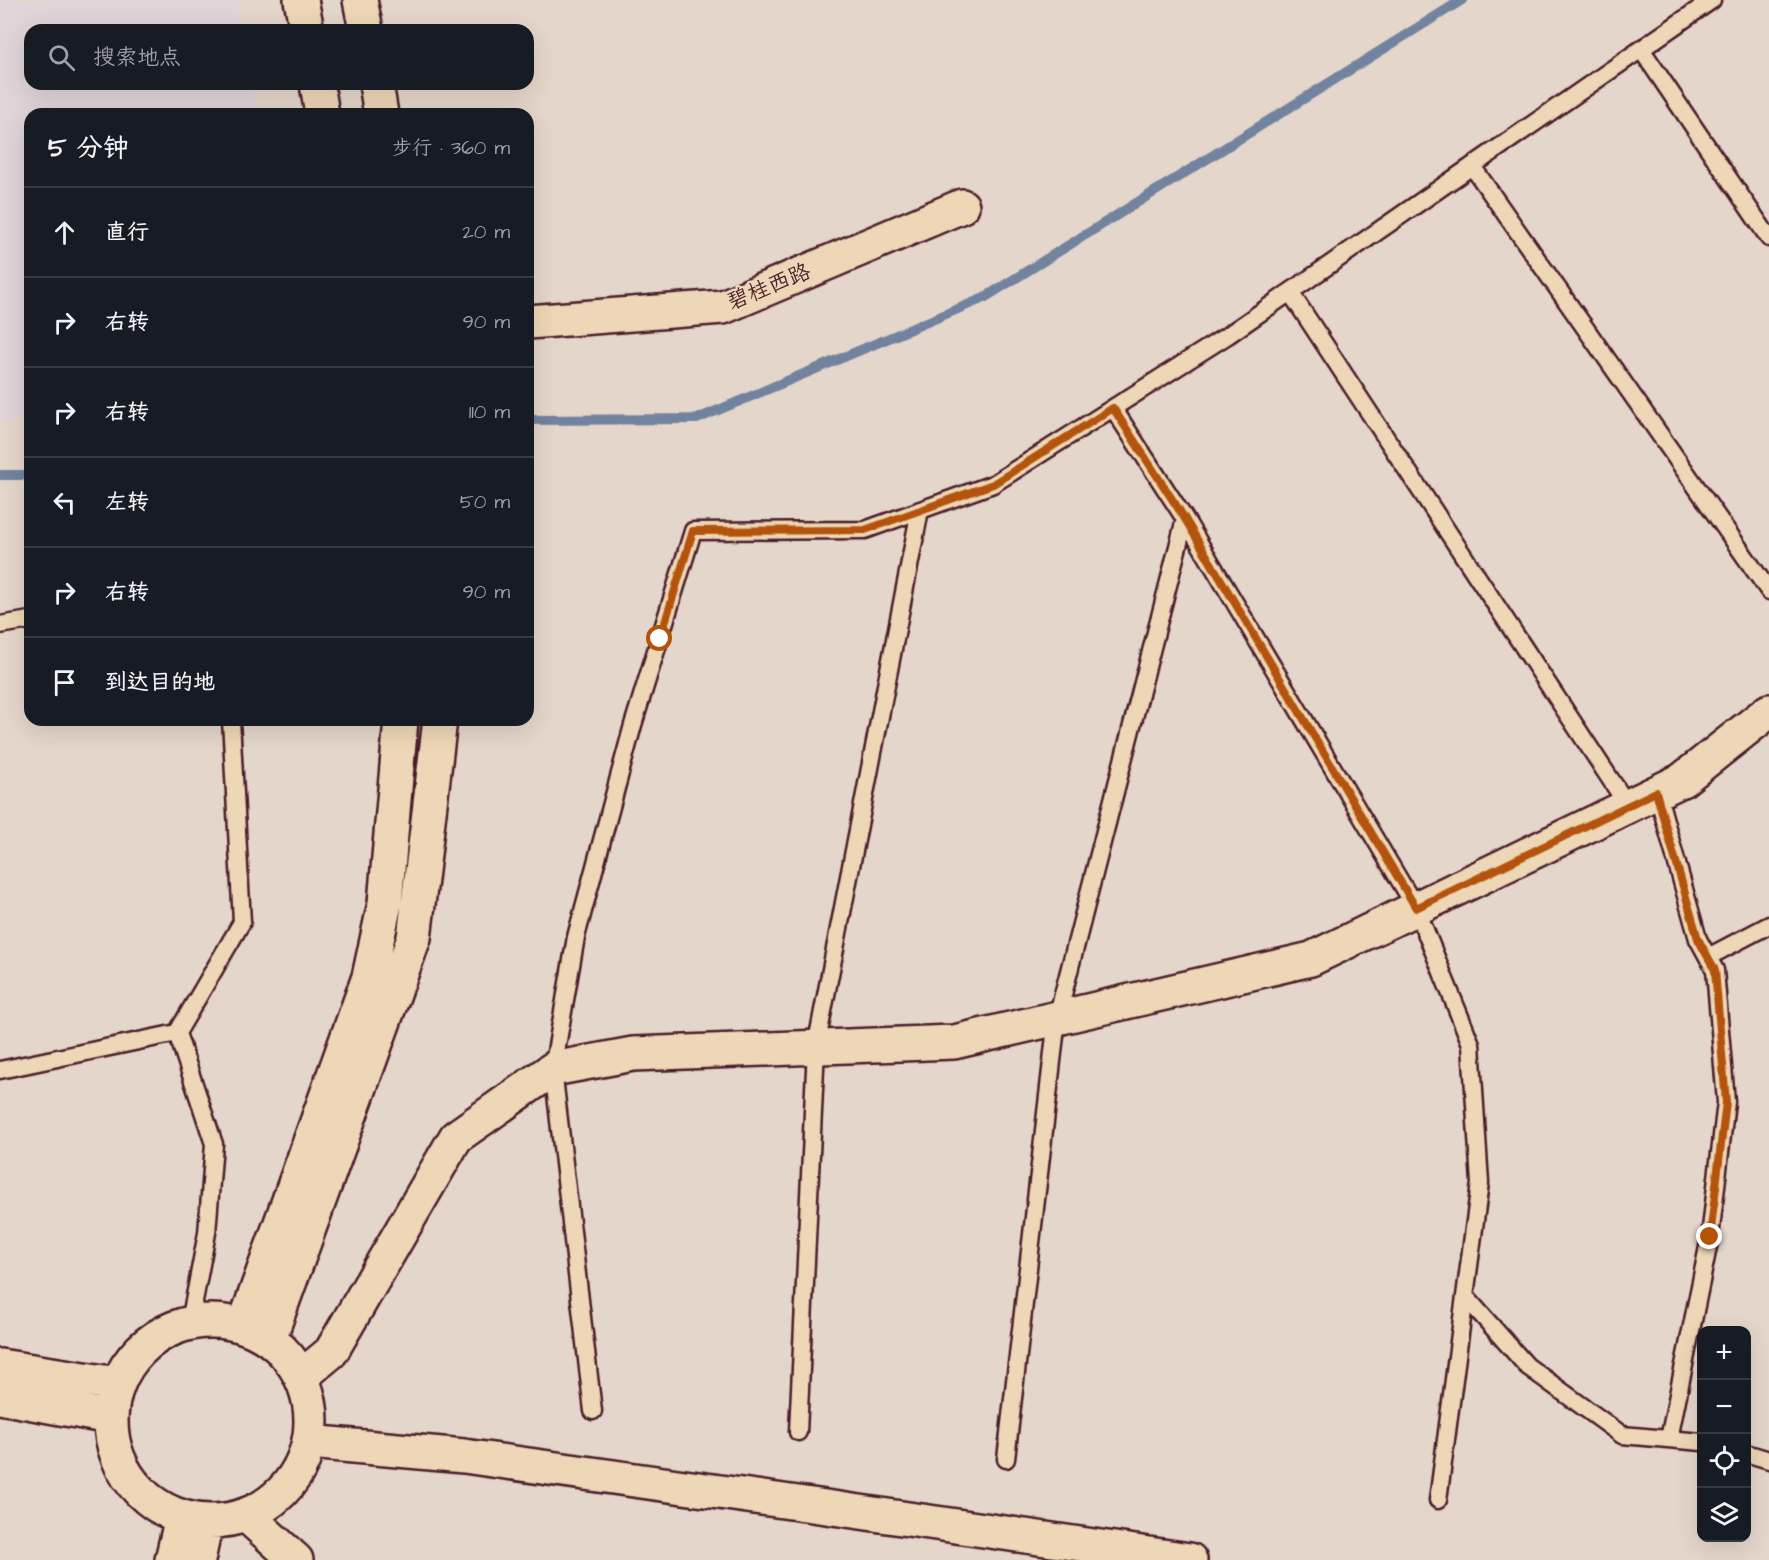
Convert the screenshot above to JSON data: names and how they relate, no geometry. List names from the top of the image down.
{
  "streets": {
    "street": ["碧桂西路"]
  },
  "page": {
    "search": "搜索地点",
    "heading": ["5 分钟", "步行 · 360 m"],
    "list": [
      ["直行", "20 m"],
      ["右转", "90 m"],
      ["右转", "110 m"],
      ["左转", "50 m"],
      ["右转", "90 m"],
      "到达目的地"
    ],
    "map_buttons": ["+", "−"]
  }
}
